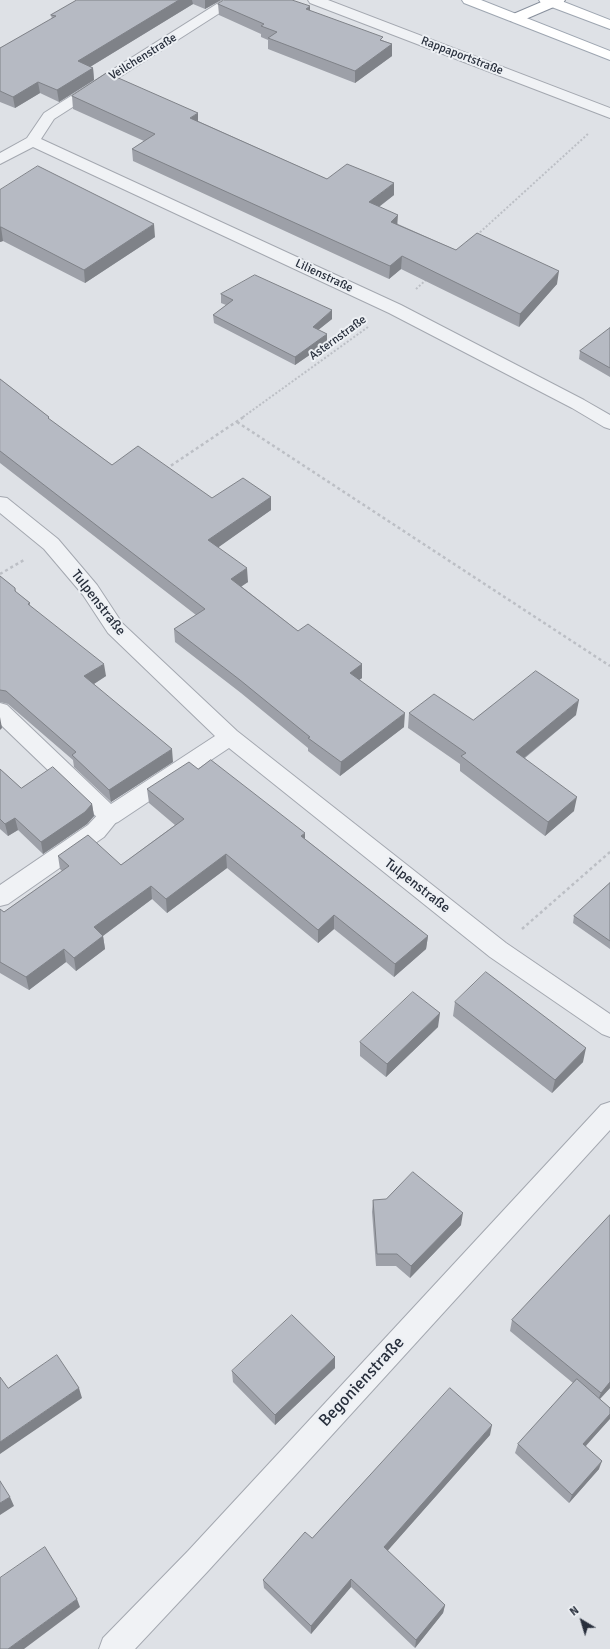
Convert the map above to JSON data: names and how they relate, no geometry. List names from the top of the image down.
{
  "streets": {
    "street": [
      "Rappaportstraße",
      "Veilchenstraße",
      "Lilienstraße",
      "Tulpenstraße",
      "Begonienstraße"
    ],
    "path": ["Asternstraße"]
  },
  "crossings": [
    ["Veilchenstraße", "Lilienstraße"],
    ["Lilienstraße", "Asternstraße"]
  ],
  "north": "top left"
}
